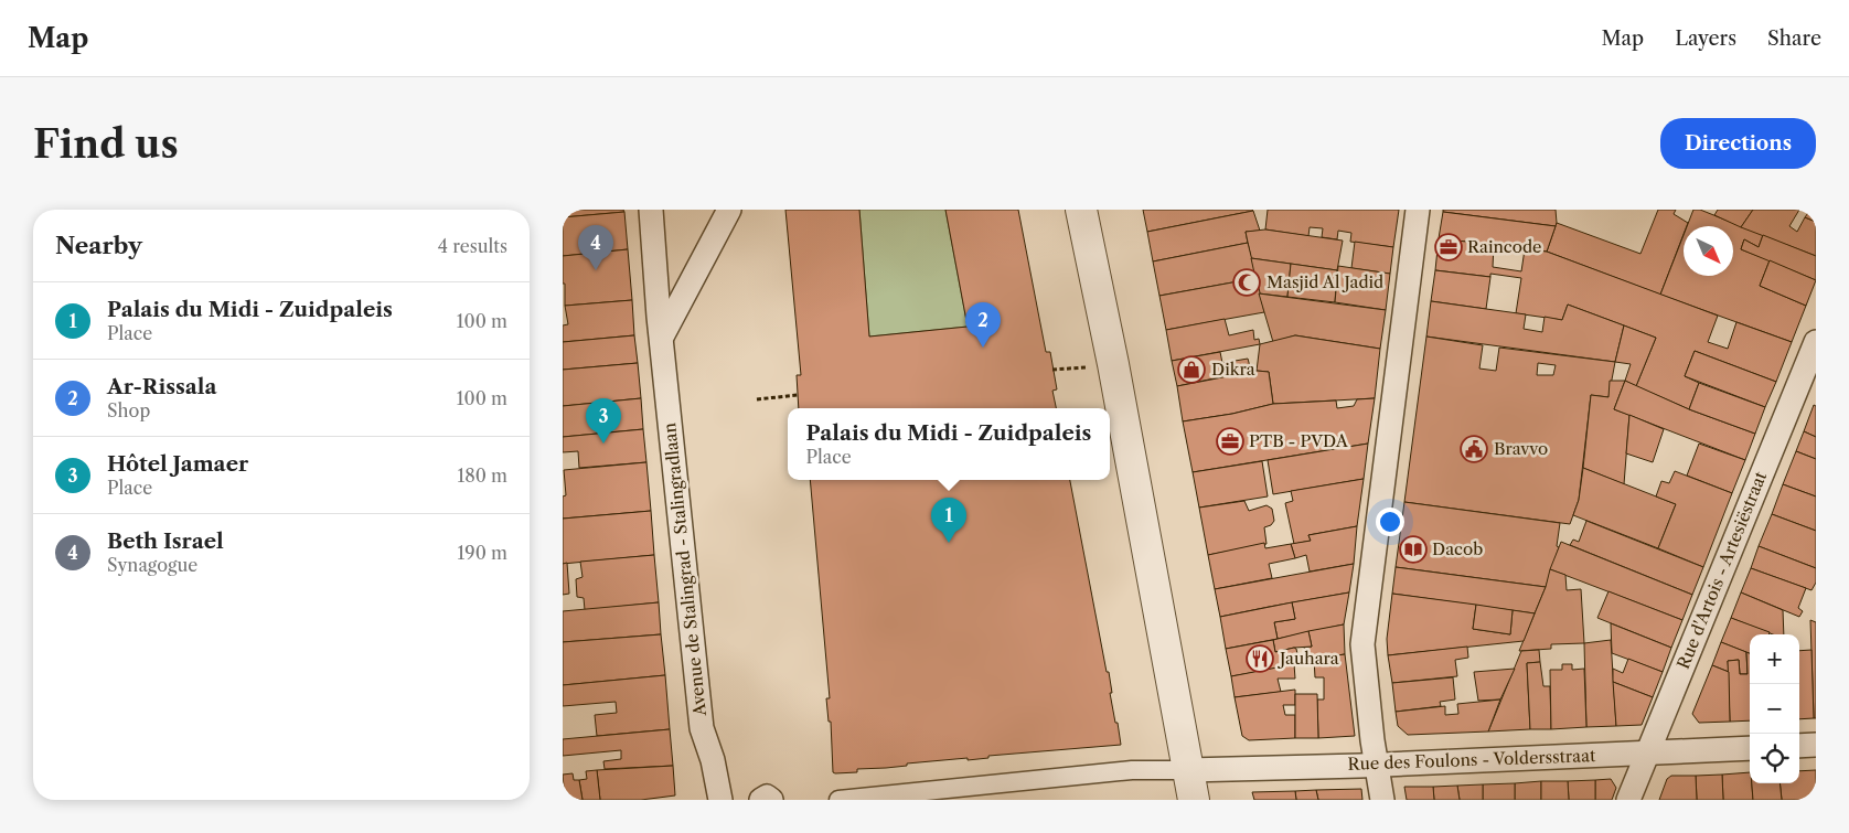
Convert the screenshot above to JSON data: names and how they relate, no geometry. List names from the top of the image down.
{
  "streets": {
    "street": ["Avenue de Stalingrad - Stalingradlaan", "Rue d'Artois - Artesiëstraat", "Rue des Foulons - Voldersstraat"]
  },
  "crossings": [
    ["Rue d'Artois - Artesiëstraat", "Rue des Foulons - Voldersstraat"]
  ],
  "places": {
    "office": ["Raincode", "PTB - PVDA"],
    "mosque": ["Masjid Al Jadid"],
    "shop": ["Dikra"],
    "public building": ["Bravvo"],
    "library": ["Dacob"],
    "restaurant": ["Jauhara"]
  },
  "north": "bottom right",
  "page": {
    "header": "Map",
    "nav": ["Map", "Layers", "Share"],
    "buttons": "Directions",
    "title": "Find us",
    "heading": ["Nearby", "4 results"],
    "pins": [
      "4",
      "2",
      "3",
      "1"
    ],
    "list": [
      {
        "mark": "1",
        "name": "Palais du Midi - Zuidpaleis",
        "note": "Place",
        "value": "100 m"
      },
      {
        "mark": "2",
        "name": "Ar-Rissala",
        "note": "Shop",
        "value": "100 m"
      },
      {
        "mark": "3",
        "name": "Hôtel Jamaer",
        "note": "Place",
        "value": "180 m"
      },
      {
        "mark": "4",
        "name": "Beth Israel",
        "note": "Synagogue",
        "value": "190 m"
      }
    ],
    "popup": ["Palais du Midi - Zuidpaleis", "Place"],
    "map_buttons": ["+", "−"]
  }
}
